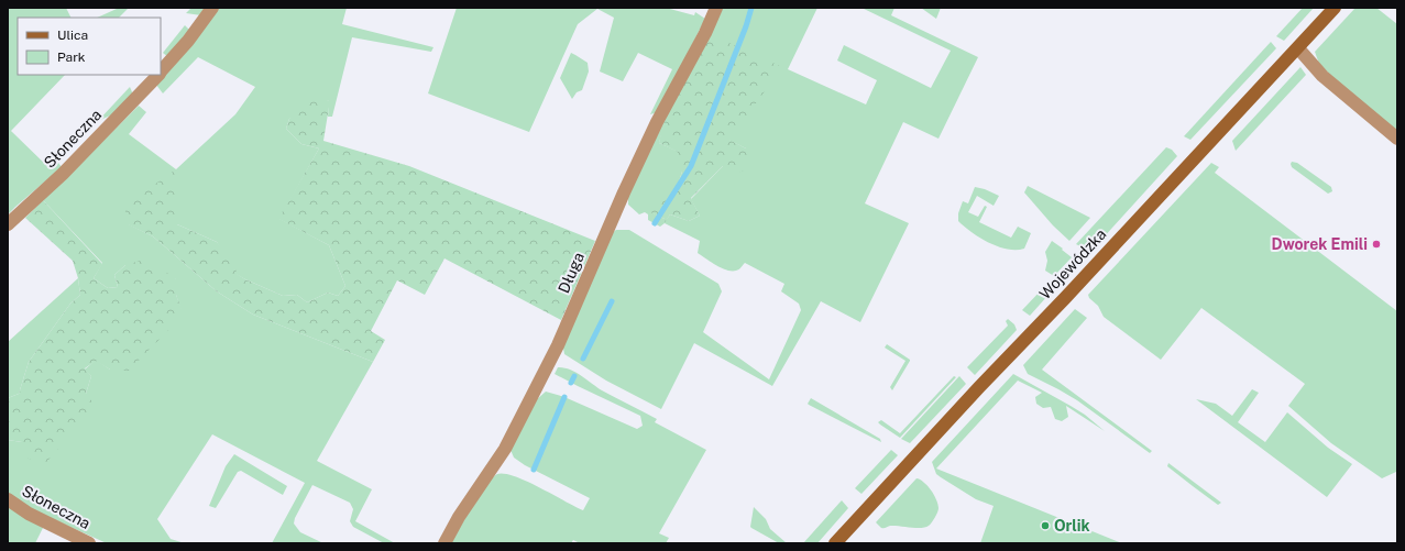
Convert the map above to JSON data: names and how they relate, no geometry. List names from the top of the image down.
{
  "streets": {
    "main road": ["Wojewódzka"],
    "street": ["Słoneczna", "Długa"]
  },
  "places": ["Dworek Emili", "Orlik"],
  "legend": ["Ulica", "Park"]
}
